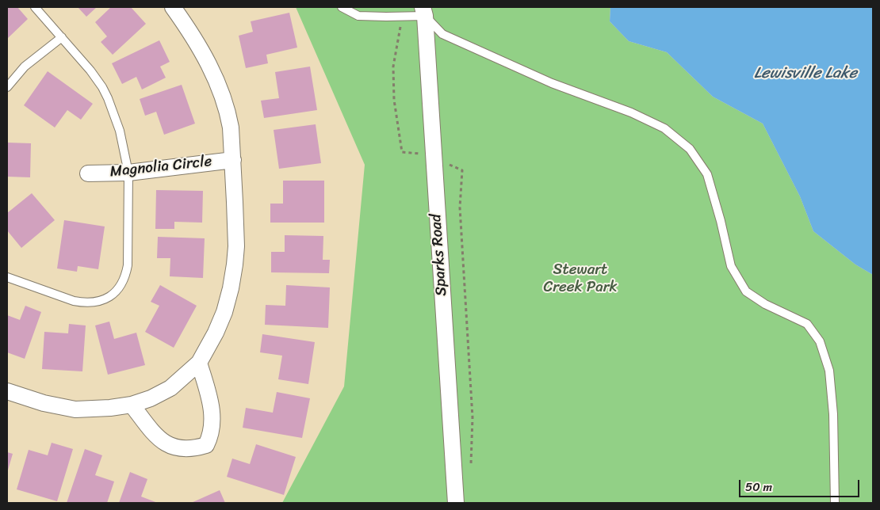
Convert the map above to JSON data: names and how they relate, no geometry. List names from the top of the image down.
{
  "streets": {
    "street": ["Magnolia Circle", "Sparks Road"]
  },
  "water": ["Lewisville Lake"],
  "parks": ["Stewart Creek Park"],
  "scale_bar": "50 m"
}
